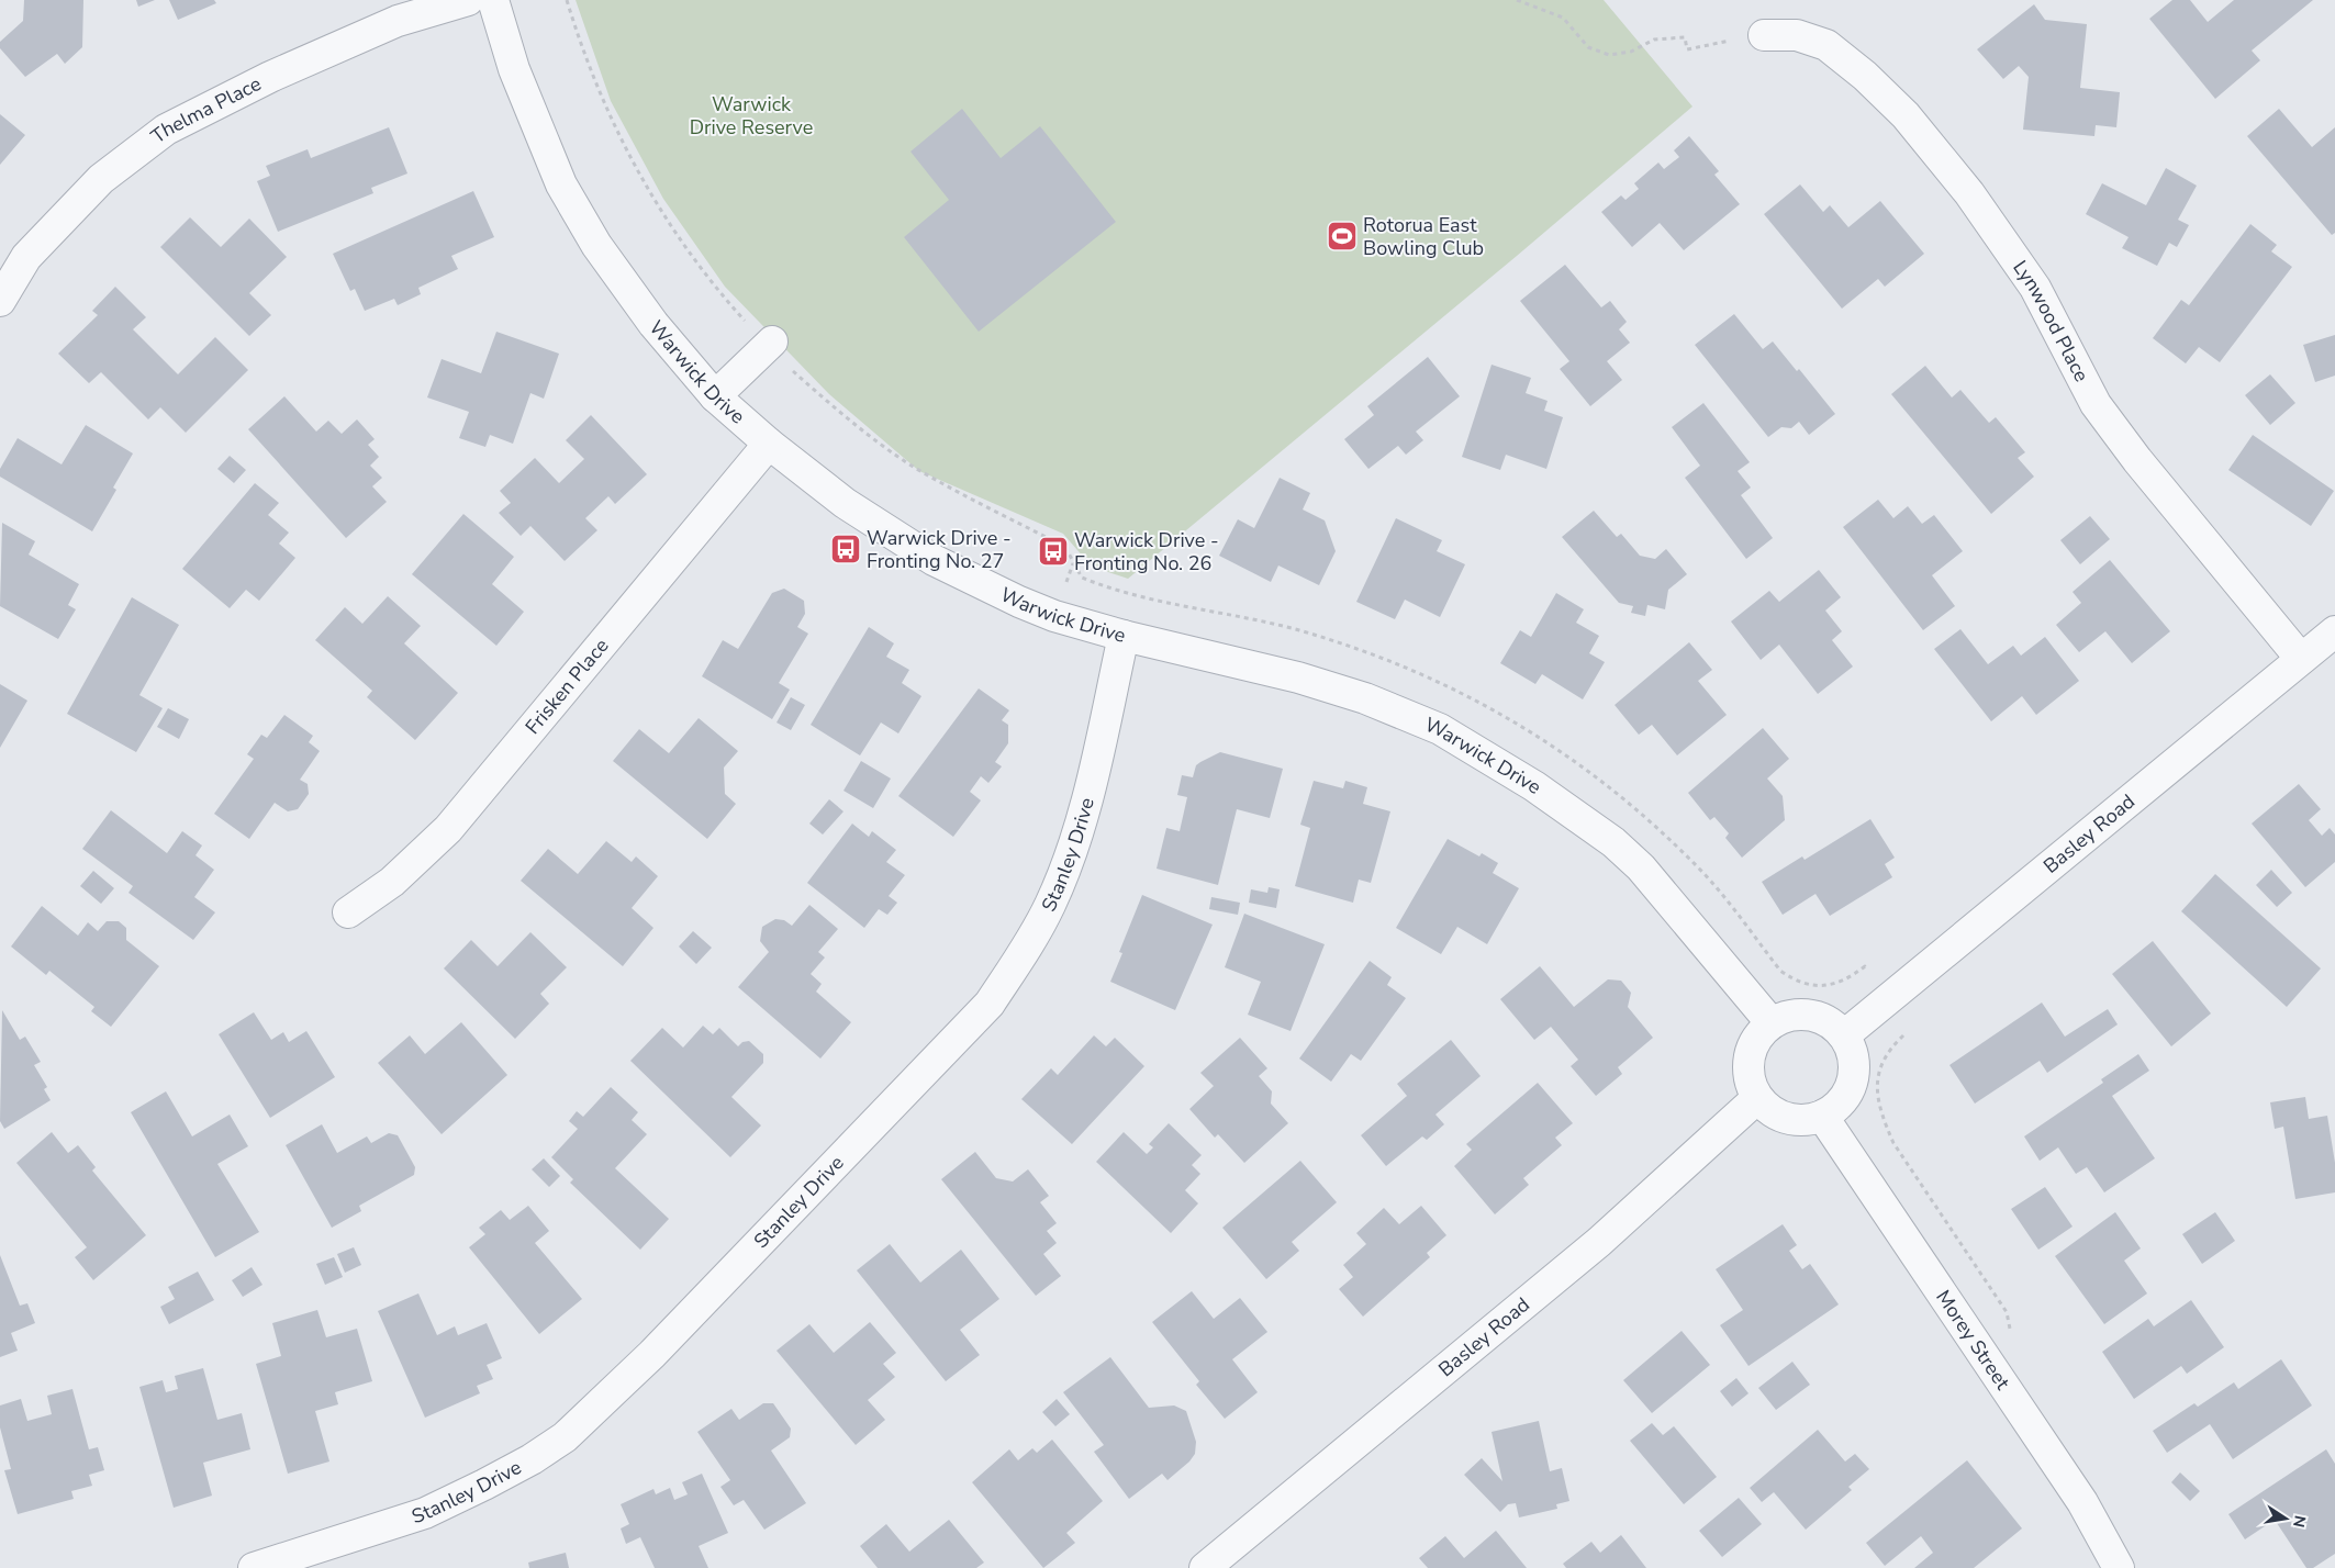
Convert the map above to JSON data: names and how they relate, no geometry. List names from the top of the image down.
{
  "streets": {
    "street": [
      "Thelma Place",
      "Lynwood Place",
      "Warwick Drive",
      "Frisken Place",
      "Basley Road",
      "Stanley Drive",
      "Morey Street"
    ]
  },
  "crossings": [
    ["Lynwood Place", "Basley Road"],
    ["Warwick Drive", "Frisken Place"],
    ["Warwick Drive", "Basley Road"],
    ["Warwick Drive", "Stanley Drive"],
    ["Warwick Drive", "Morey Street"],
    ["Basley Road", "Morey Street"]
  ],
  "parks": ["Warwick Drive Reserve"],
  "places": {
    "sports": ["Rotorua East Bowling Club"],
    "bus stop": ["Warwick Drive - Fronting No. 27", "Warwick Drive - Fronting No. 26"]
  },
  "north": "right"
}
